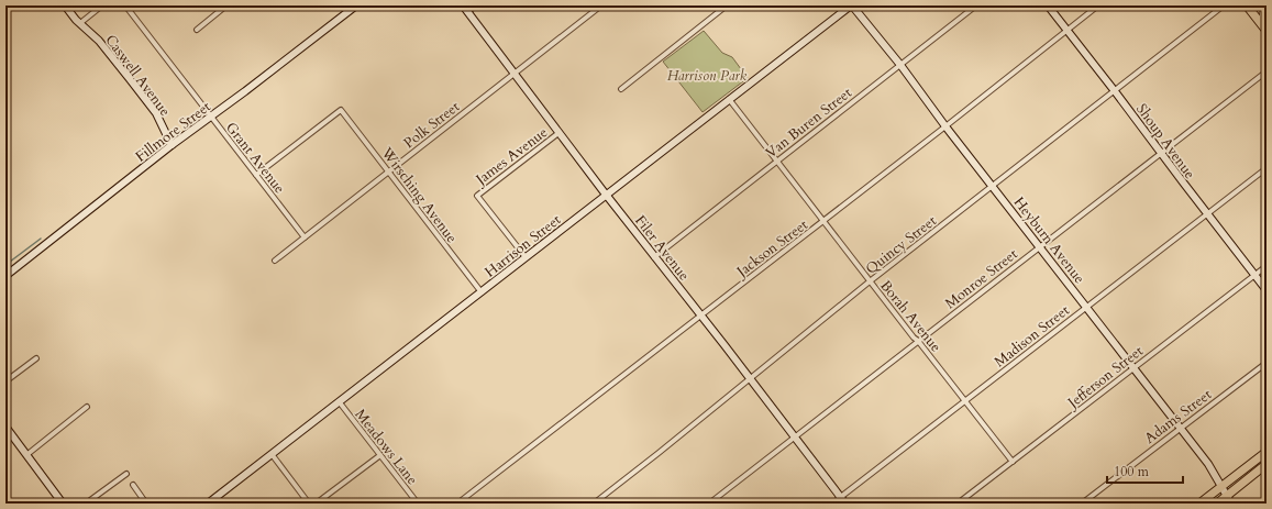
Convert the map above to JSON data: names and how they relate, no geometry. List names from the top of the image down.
{
  "streets": {
    "street": [
      "Caswell Avenue",
      "Van Buren Street",
      "Polk Street",
      "Fillmore Street",
      "Shoup Avenue",
      "James Avenue",
      "Grant Avenue",
      "Wirsching Avenue",
      "Heyburn Avenue",
      "Quincy Street",
      "Harrison Street",
      "Filer Avenue",
      "Jackson Street",
      "Monroe Street",
      "Borah Avenue",
      "Madison Street",
      "Jefferson Street",
      "Adams Street",
      "Meadows Lane"
    ]
  },
  "crossings": [
    ["Caswell Avenue", "Fillmore Street"],
    ["Van Buren Street", "Heyburn Avenue"],
    ["Van Buren Street", "Filer Avenue"],
    ["Van Buren Street", "Borah Avenue"],
    ["Polk Street", "Grant Avenue"],
    ["Polk Street", "Wirsching Avenue"],
    ["Polk Street", "Filer Avenue"],
    ["Fillmore Street", "Grant Avenue"],
    ["Shoup Avenue", "Quincy Street"],
    ["Shoup Avenue", "Jackson Street"],
    ["Shoup Avenue", "Monroe Street"],
    ["Shoup Avenue", "Madison Street"],
    ["Shoup Avenue", "Jefferson Street"],
    ["James Avenue", "Harrison Street"],
    ["James Avenue", "Filer Avenue"],
    ["Grant Avenue", "Wirsching Avenue"],
    ["Wirsching Avenue", "Harrison Street"],
    ["Heyburn Avenue", "Quincy Street"],
    ["Heyburn Avenue", "Harrison Street"],
    ["Heyburn Avenue", "Jackson Street"],
    ["Heyburn Avenue", "Monroe Street"],
    ["Heyburn Avenue", "Madison Street"],
    ["Heyburn Avenue", "Jefferson Street"],
    ["Heyburn Avenue", "Adams Street"],
    ["Quincy Street", "Filer Avenue"],
    ["Quincy Street", "Borah Avenue"],
    ["Harrison Street", "Filer Avenue"],
    ["Harrison Street", "Borah Avenue"],
    ["Harrison Street", "Meadows Lane"],
    ["Filer Avenue", "Jackson Street"],
    ["Filer Avenue", "Monroe Street"],
    ["Filer Avenue", "Madison Street"],
    ["Jackson Street", "Borah Avenue"],
    ["Monroe Street", "Borah Avenue"],
    ["Borah Avenue", "Madison Street"],
    ["Borah Avenue", "Jefferson Street"]
  ],
  "parks": ["Harrison Park"],
  "scale_bar": "100 m"
}
